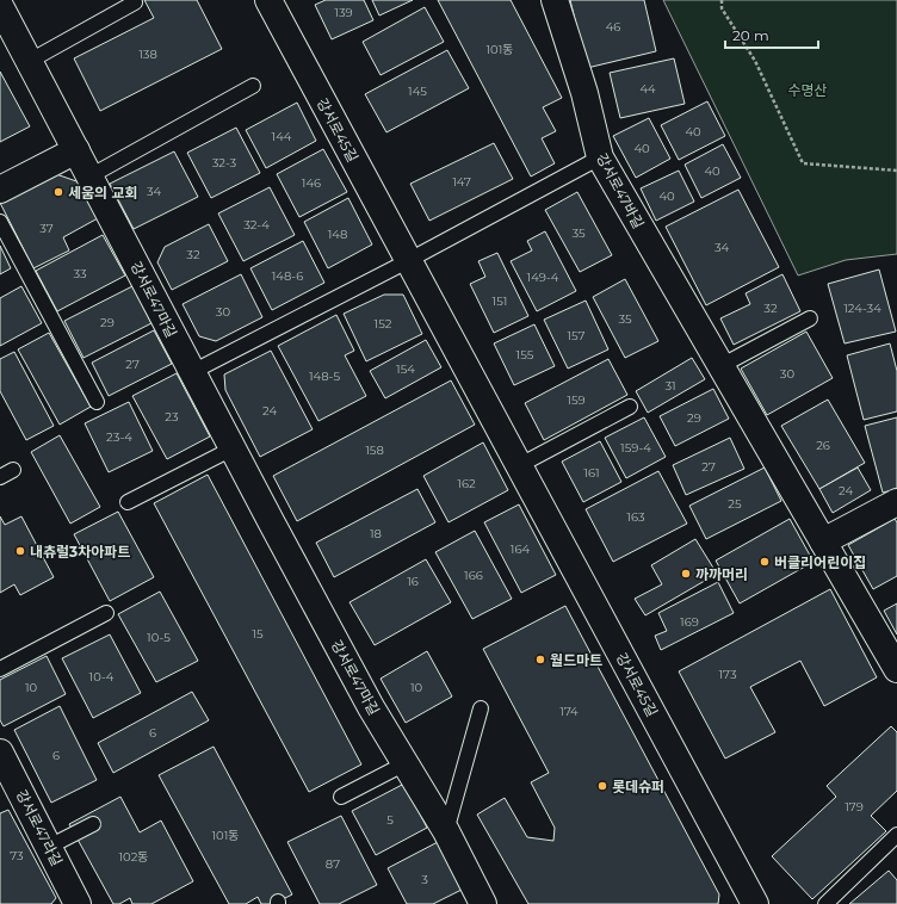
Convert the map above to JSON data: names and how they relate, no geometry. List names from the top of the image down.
{
  "streets": {
    "street": [
      "강서로45길",
      "강서로47바길",
      "강서로47마길",
      "강서로47라길"
    ]
  },
  "parks": ["수명산"],
  "places": [
    "세움의 교회",
    "내츄럴3차아파트",
    "버클리어린이집",
    "까까머리",
    "월드마트",
    "롯데슈퍼"
  ],
  "house_numbers": [
    "139",
    "46",
    "101동",
    "138",
    "44",
    "145",
    "40",
    "144",
    "40",
    "32-3",
    "40",
    "147",
    "146",
    "34",
    "40",
    "32-4",
    "37",
    "35",
    "148",
    "34",
    "32",
    "33",
    "148-6",
    "149-4",
    "151",
    "32",
    "124-34",
    "30",
    "35",
    "29",
    "152",
    "157",
    "155",
    "27",
    "154",
    "30",
    "148-5",
    "31",
    "159",
    "24",
    "23",
    "29",
    "23-4",
    "26",
    "159-4",
    "158",
    "27",
    "161",
    "162",
    "24",
    "25",
    "163",
    "18",
    "164",
    "166",
    "16",
    "169",
    "15",
    "10-5",
    "173",
    "10-4",
    "10",
    "10",
    "174",
    "6",
    "6",
    "179",
    "5",
    "101동",
    "73",
    "102동",
    "87",
    "3"
  ],
  "scale_bar": "20 m"
}
